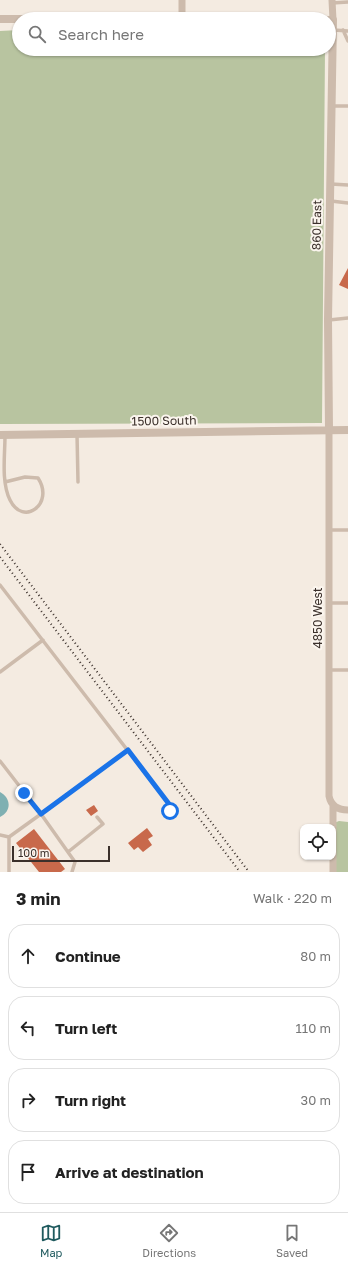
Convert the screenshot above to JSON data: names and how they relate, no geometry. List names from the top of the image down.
{
  "streets": {
    "street": ["860 East", "1500 South", "4850 West"]
  },
  "crossings": [
    ["860 East", "1500 South"],
    ["860 East", "4850 West"],
    ["1500 South", "4850 West"]
  ],
  "scale_bar": "100 m",
  "page": {
    "search": "Search here",
    "scale": "100 m",
    "heading": ["3 min", "Walk · 220 m"],
    "list": [
      ["Continue", "80 m"],
      ["Turn left", "110 m"],
      ["Turn right", "30 m"],
      "Arrive at destination"
    ],
    "nav": ["Map", "Directions", "Saved"]
  }
}
